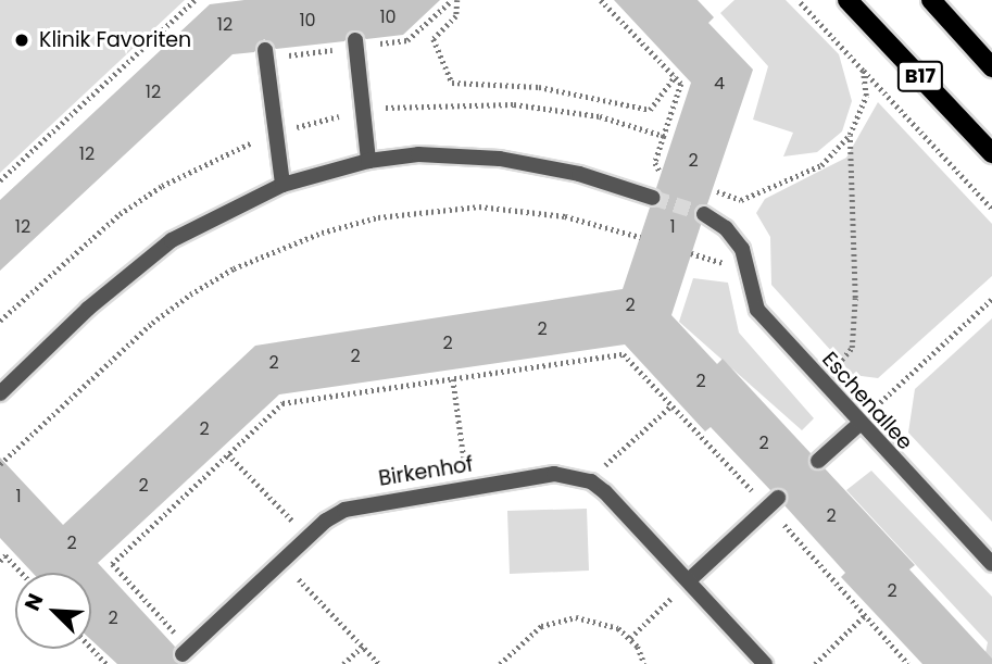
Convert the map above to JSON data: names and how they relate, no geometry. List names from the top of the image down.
{
  "streets": {
    "main road": ["B17"],
    "street": ["Eschenallee", "Birkenhof"]
  },
  "places": ["Klinik Favoriten"],
  "house_numbers": [
    "10",
    "10",
    "12",
    "4",
    "12",
    "12",
    "2",
    "12",
    "1",
    "2",
    "2",
    "2",
    "2",
    "2",
    "2",
    "2",
    "2",
    "2",
    "1",
    "2",
    "2",
    "2",
    "2"
  ],
  "north": "top left"
}
